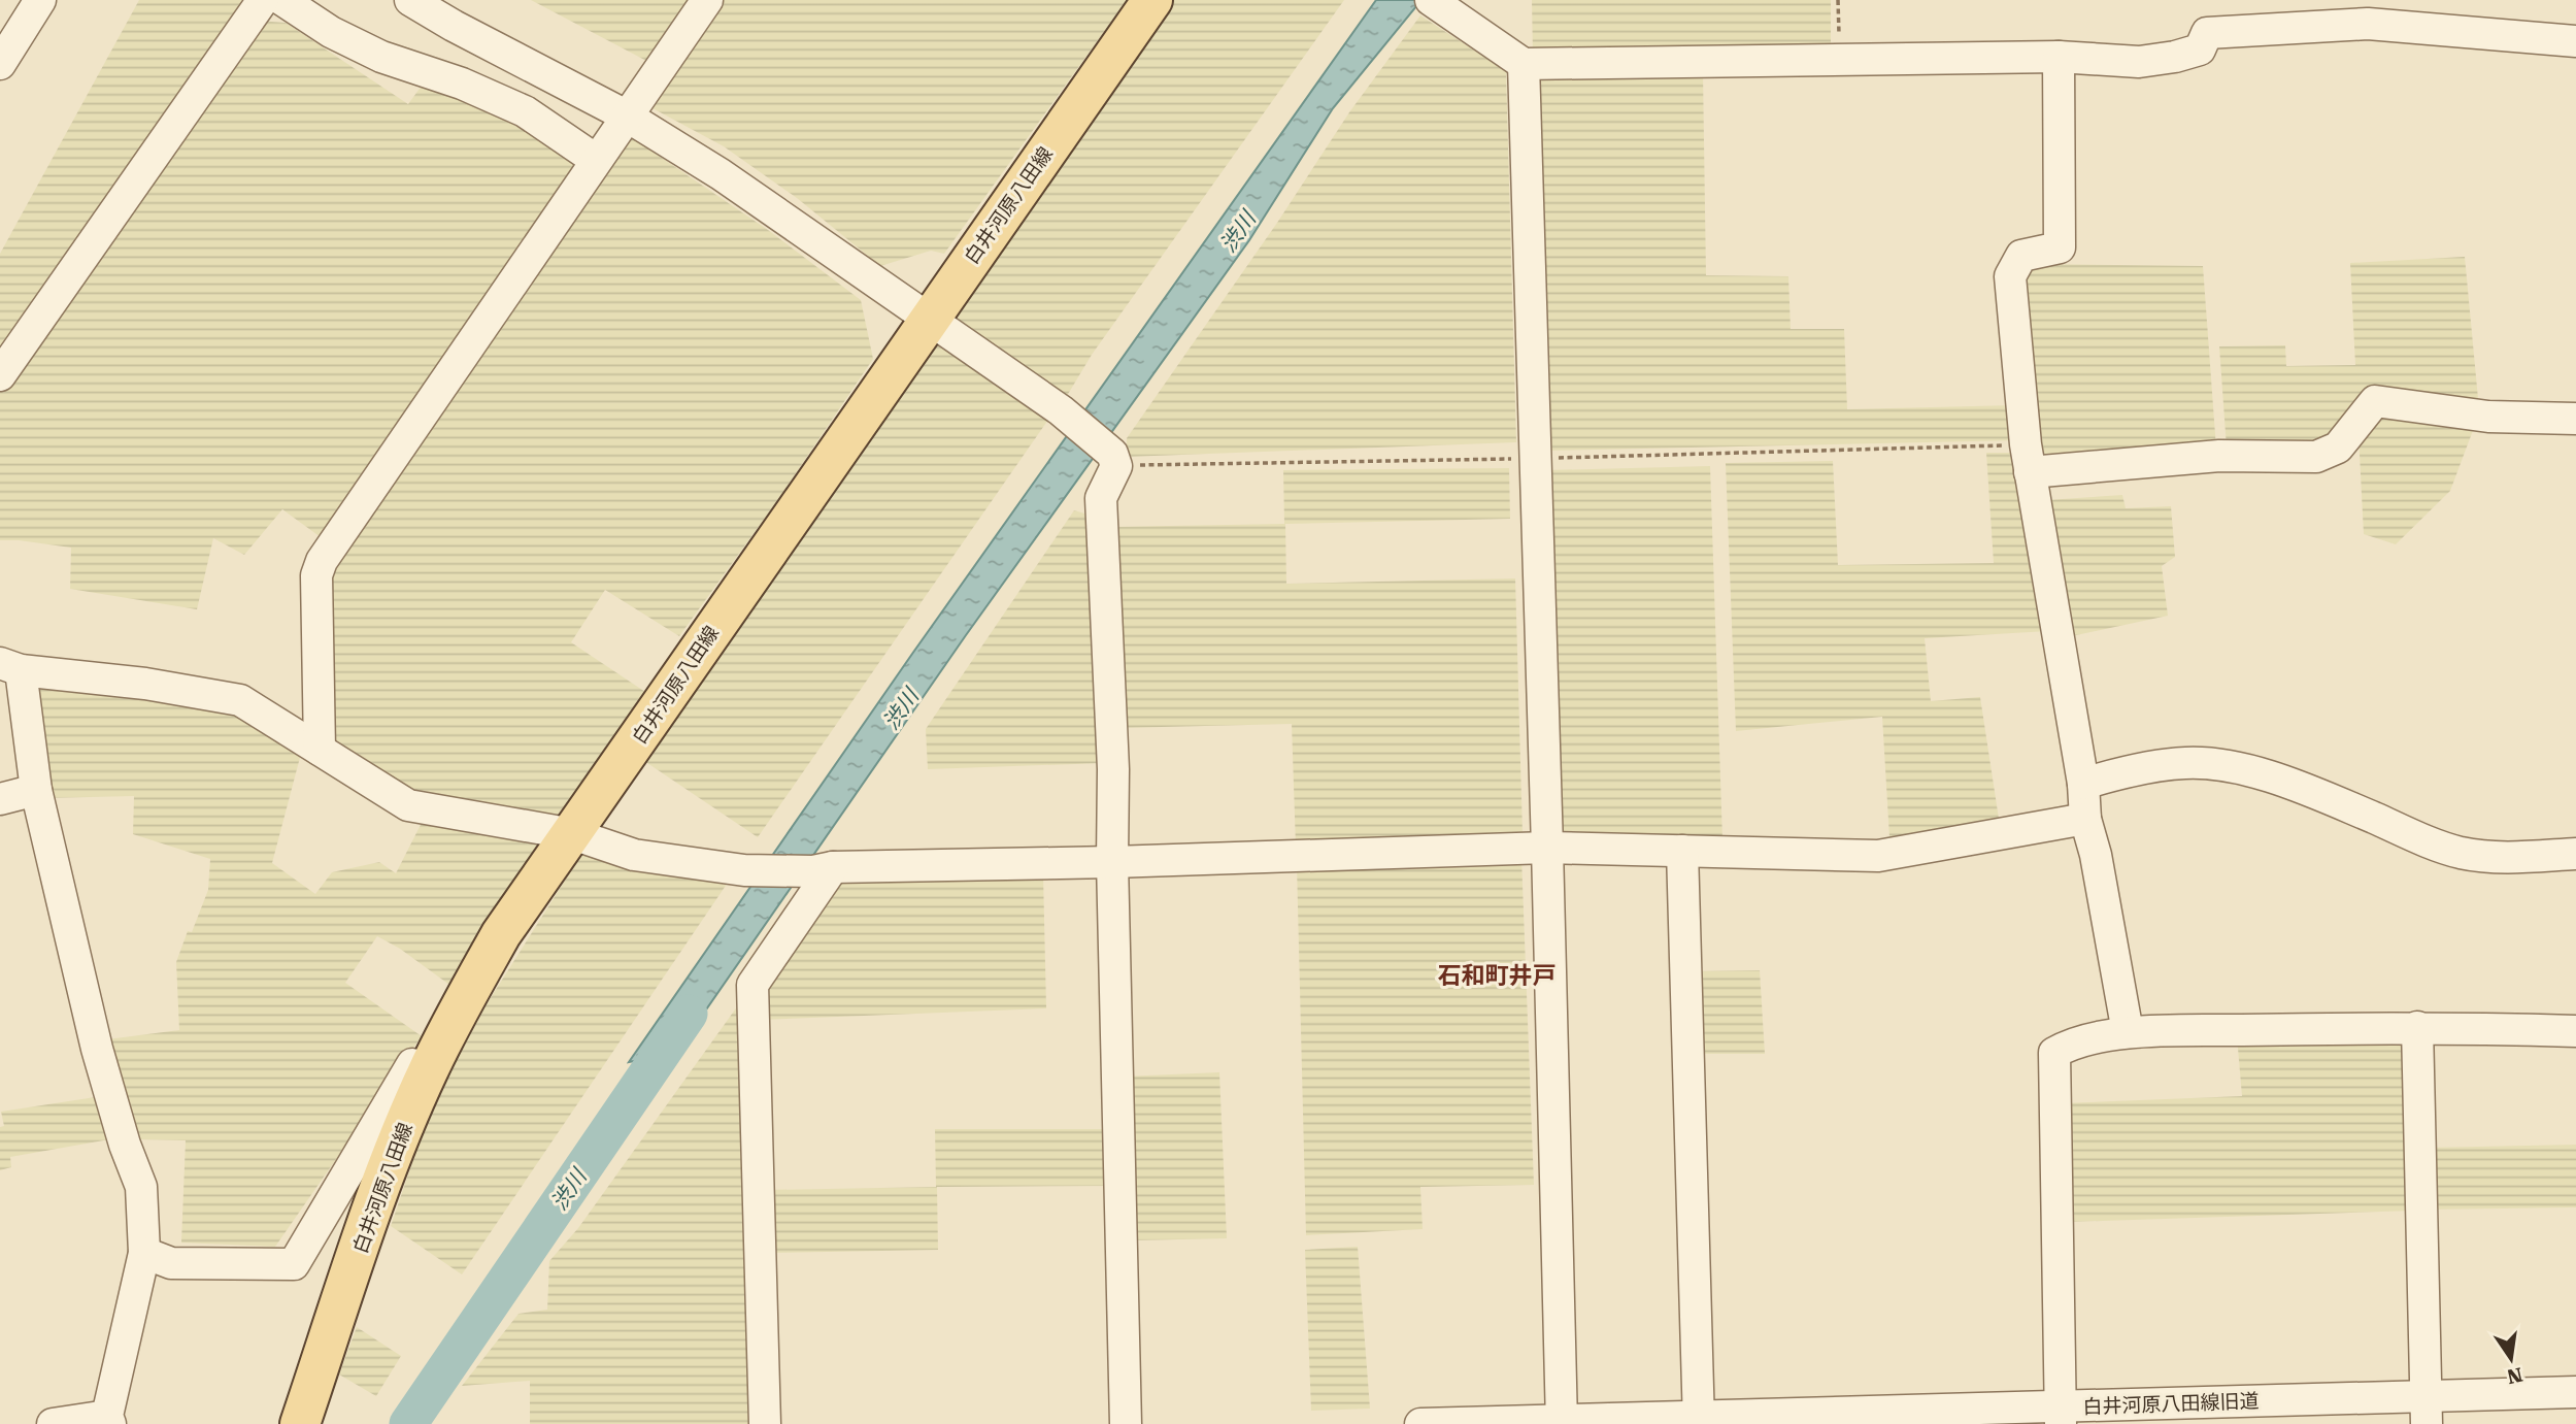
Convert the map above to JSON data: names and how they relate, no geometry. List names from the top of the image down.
{
  "streets": {
    "main road": ["白井河原八田線"],
    "street": ["白井河原八田線旧道"]
  },
  "districts": ["石和町井戸"],
  "water": ["渋川"],
  "north": "bottom"
}
